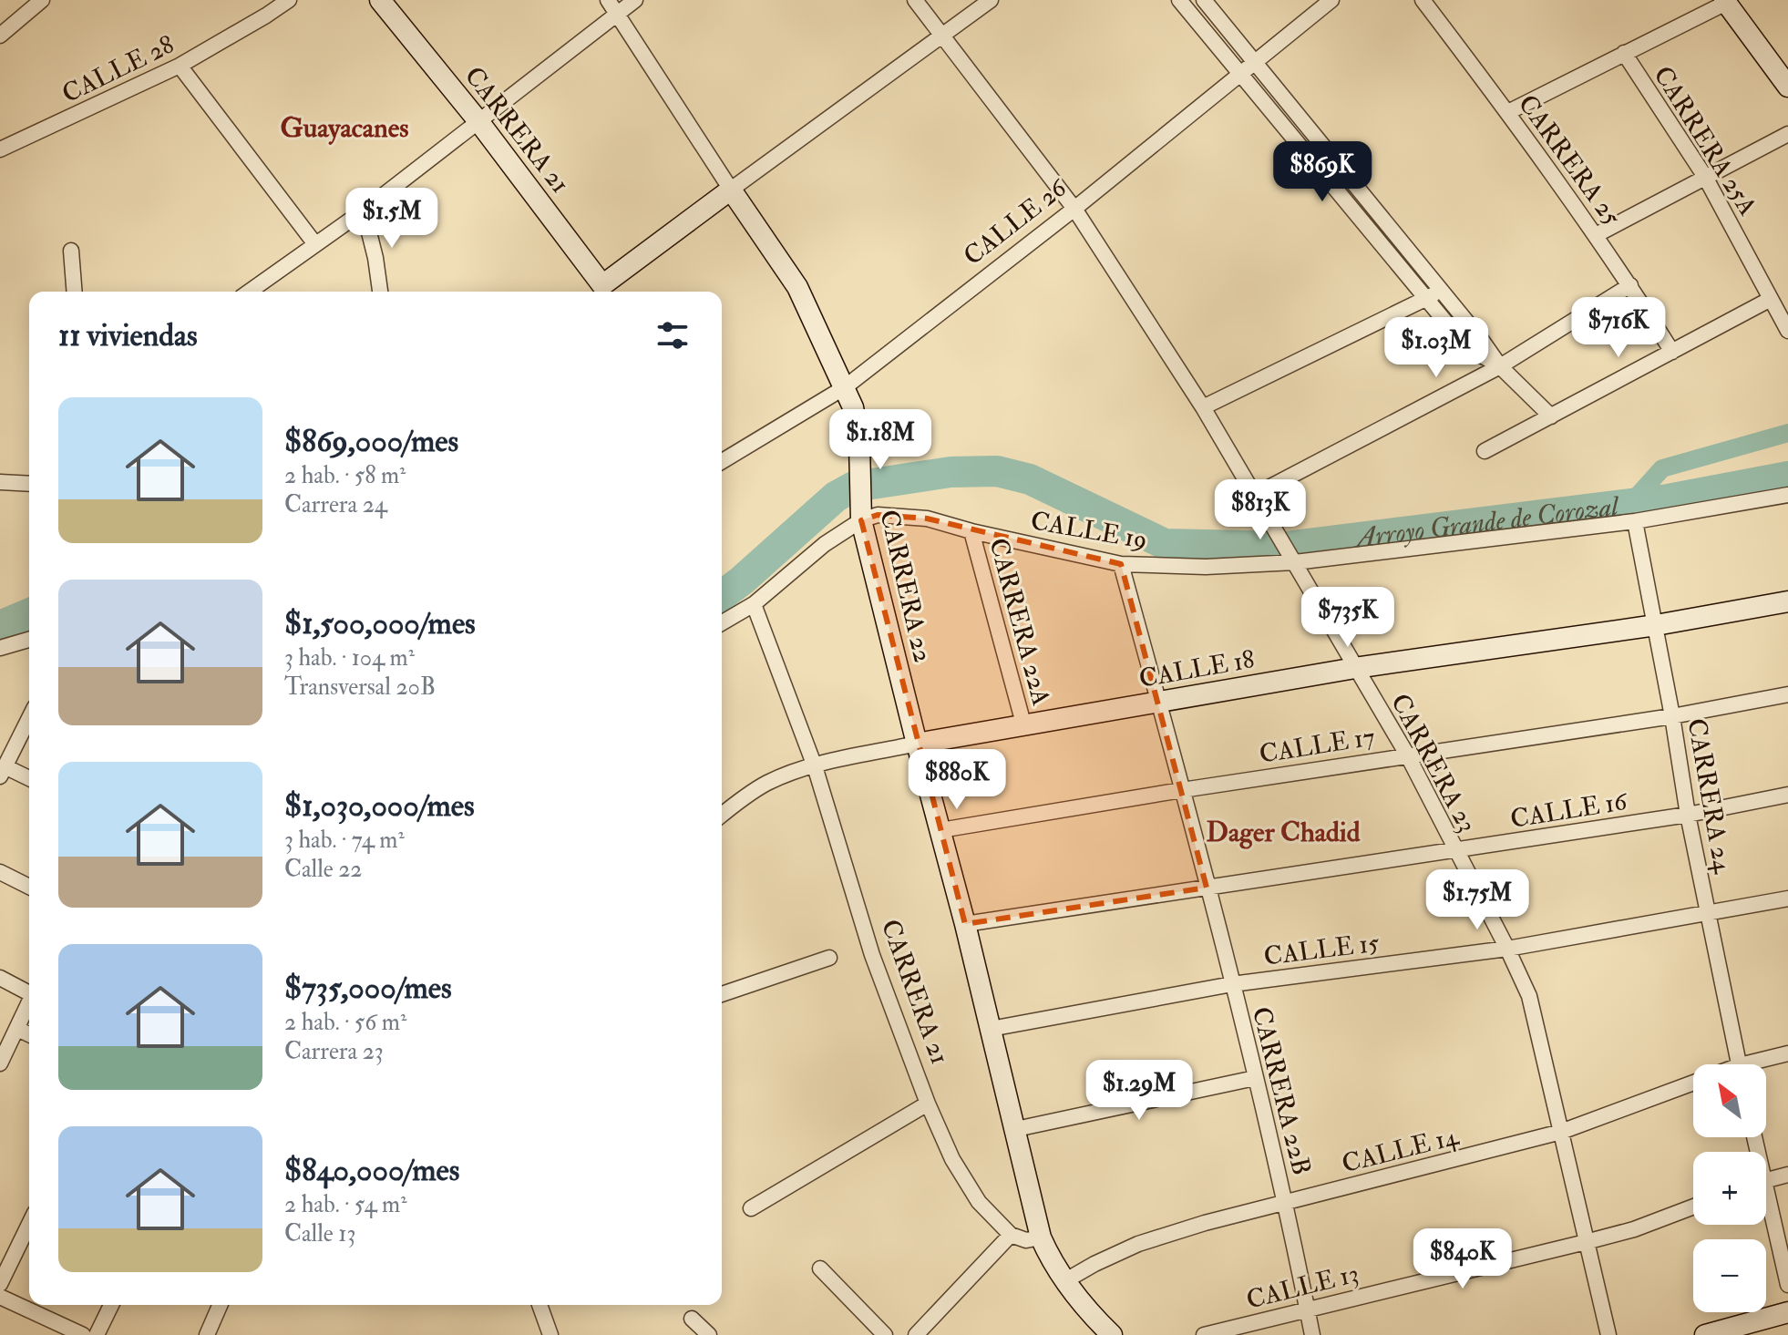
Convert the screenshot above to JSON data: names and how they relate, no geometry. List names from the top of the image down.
{
  "streets": {
    "street": [
      "CALLE 28",
      "CARRERA 21",
      "CARRERA 25A",
      "CARRERA 25",
      "CALLE 26",
      "CALLE 19",
      "CARRERA 22",
      "CARRERA 22A",
      "CALLE 18",
      "CALLE 17",
      "CARRERA 23",
      "CARRERA 24",
      "CALLE 16",
      "CALLE 15",
      "CARRERA 22B",
      "CALLE 14",
      "CALLE 13"
    ]
  },
  "crossings": [
    ["CARRERA 21", "CALLE 18"],
    ["CALLE 26", "CARRERA 22"],
    ["CALLE 26", "CARRERA 23"],
    ["CALLE 19", "CARRERA 22"],
    ["CALLE 19", "CARRERA 22A"],
    ["CALLE 19", "CARRERA 23"],
    ["CALLE 19", "CARRERA 24"],
    ["CALLE 19", "CARRERA 22B"],
    ["CARRERA 22", "CALLE 18"],
    ["CARRERA 22", "CALLE 17"],
    ["CARRERA 22", "CALLE 16"],
    ["CARRERA 22", "CALLE 15"],
    ["CARRERA 22A", "CALLE 18"],
    ["CALLE 18", "CARRERA 23"],
    ["CALLE 18", "CARRERA 24"],
    ["CALLE 18", "CARRERA 22B"],
    ["CALLE 17", "CARRERA 23"],
    ["CALLE 17", "CARRERA 24"],
    ["CALLE 17", "CARRERA 22B"],
    ["CARRERA 23", "CALLE 16"],
    ["CARRERA 23", "CALLE 15"],
    ["CARRERA 23", "CALLE 14"],
    ["CARRERA 23", "CALLE 13"],
    ["CARRERA 24", "CALLE 16"],
    ["CARRERA 24", "CALLE 15"],
    ["CALLE 16", "CARRERA 22B"],
    ["CALLE 15", "CARRERA 22B"],
    ["CARRERA 22B", "CALLE 14"],
    ["CARRERA 22B", "CALLE 13"]
  ],
  "districts": ["Guayacanes", "Dager Chadid"],
  "water": ["Arroyo Grande de Corozal"],
  "north": "top left",
  "page": {
    "price": [
      "$869K",
      "$1.5M",
      "$716K",
      "$1.03M",
      "$1.18M",
      "$813K",
      "$735K",
      "$880K",
      "$1.75M",
      "$1.29M",
      "$840K"
    ],
    "heading": "11 viviendas",
    "list": [
      {
        "name": "$869,000/mes",
        "note": "2 hab. · 58 m² · Carrera 24"
      },
      {
        "name": "$1,500,000/mes",
        "note": "3 hab. · 104 m² · Transversal 20B"
      },
      {
        "name": "$1,030,000/mes",
        "note": "3 hab. · 74 m² · Calle 22"
      },
      {
        "name": "$735,000/mes",
        "note": "2 hab. · 56 m² · Carrera 23"
      },
      {
        "name": "$840,000/mes",
        "note": "2 hab. · 54 m² · Calle 13"
      }
    ],
    "map_buttons": ["+", "−"]
  }
}
